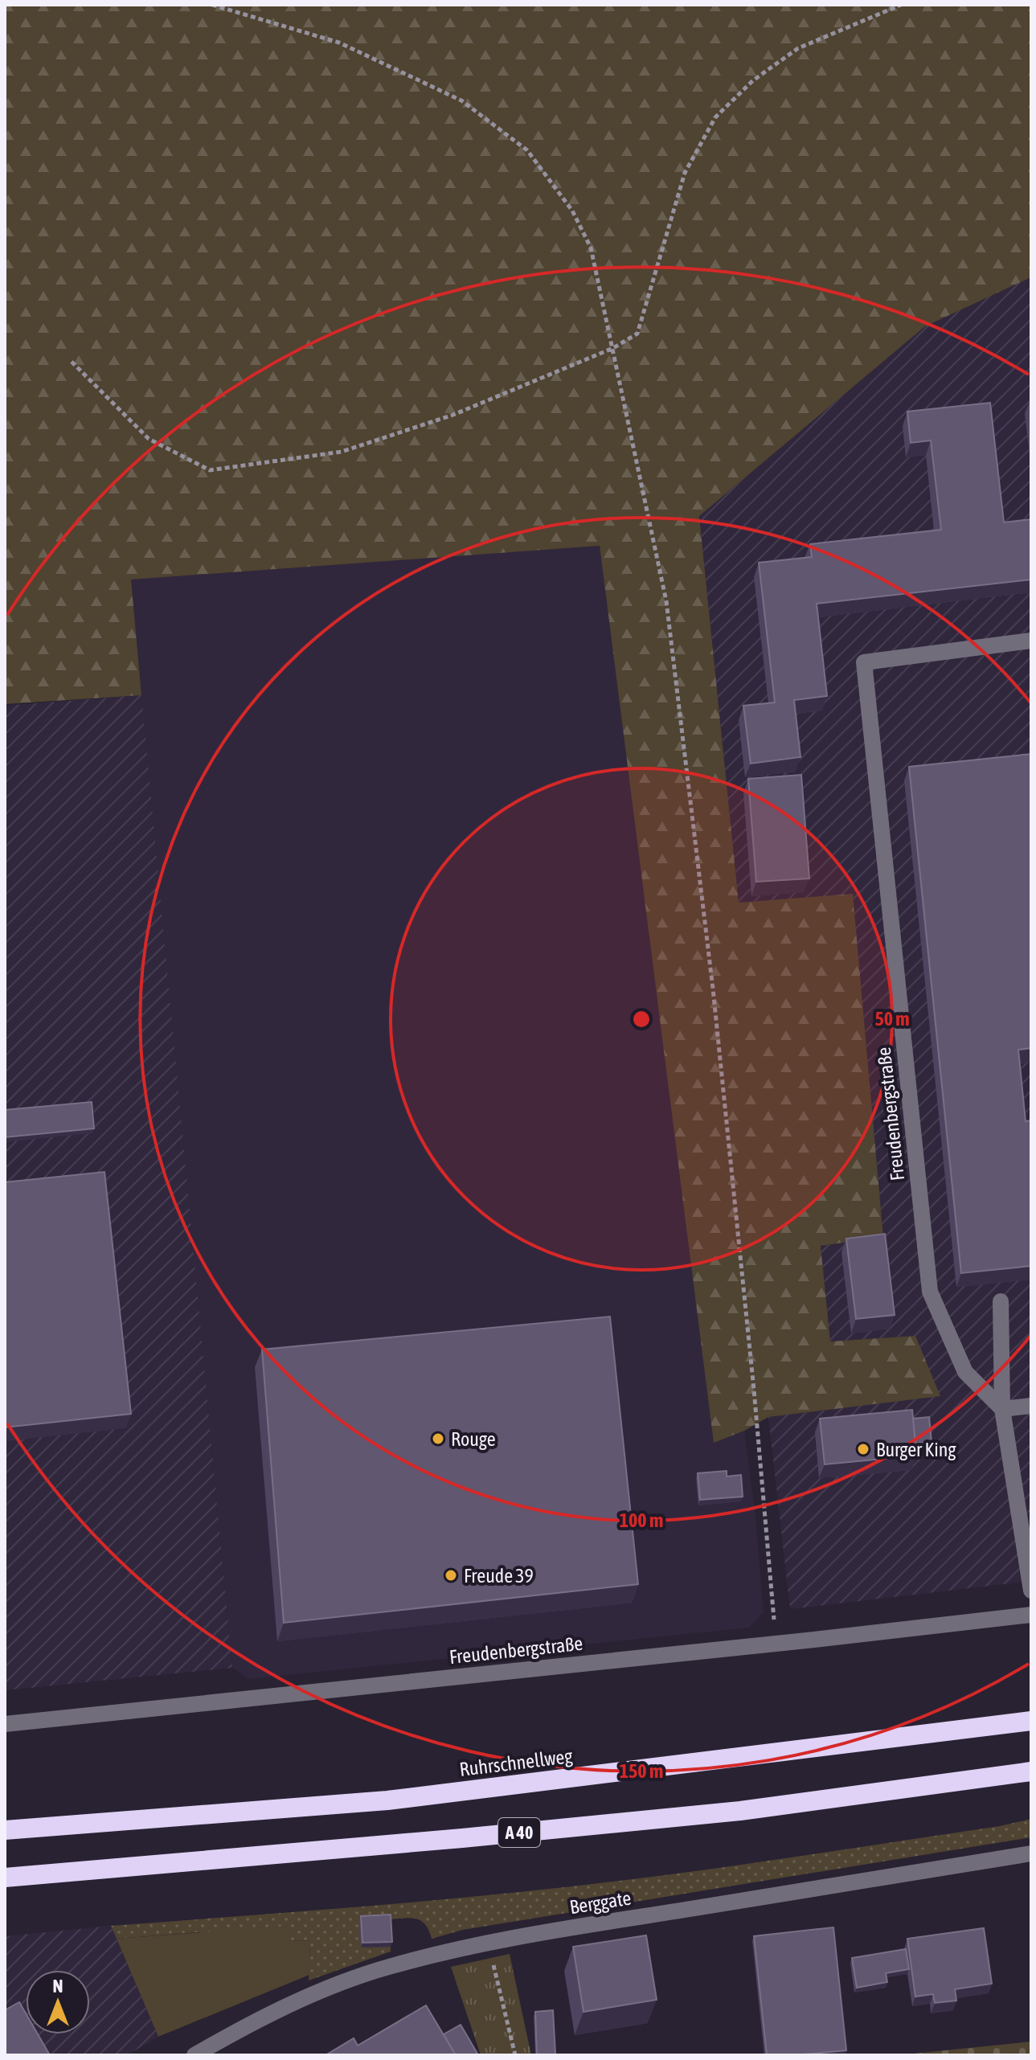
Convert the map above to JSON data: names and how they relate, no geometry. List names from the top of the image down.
{
  "streets": {
    "highway": ["Ruhrschnellweg", "A 40"],
    "street": ["Freudenbergstraße", "Berggate"]
  },
  "places": ["Rouge", "Burger King", "Freude 39"],
  "north": "top",
  "rings": ["50 m", "100 m", "150 m"]
}
